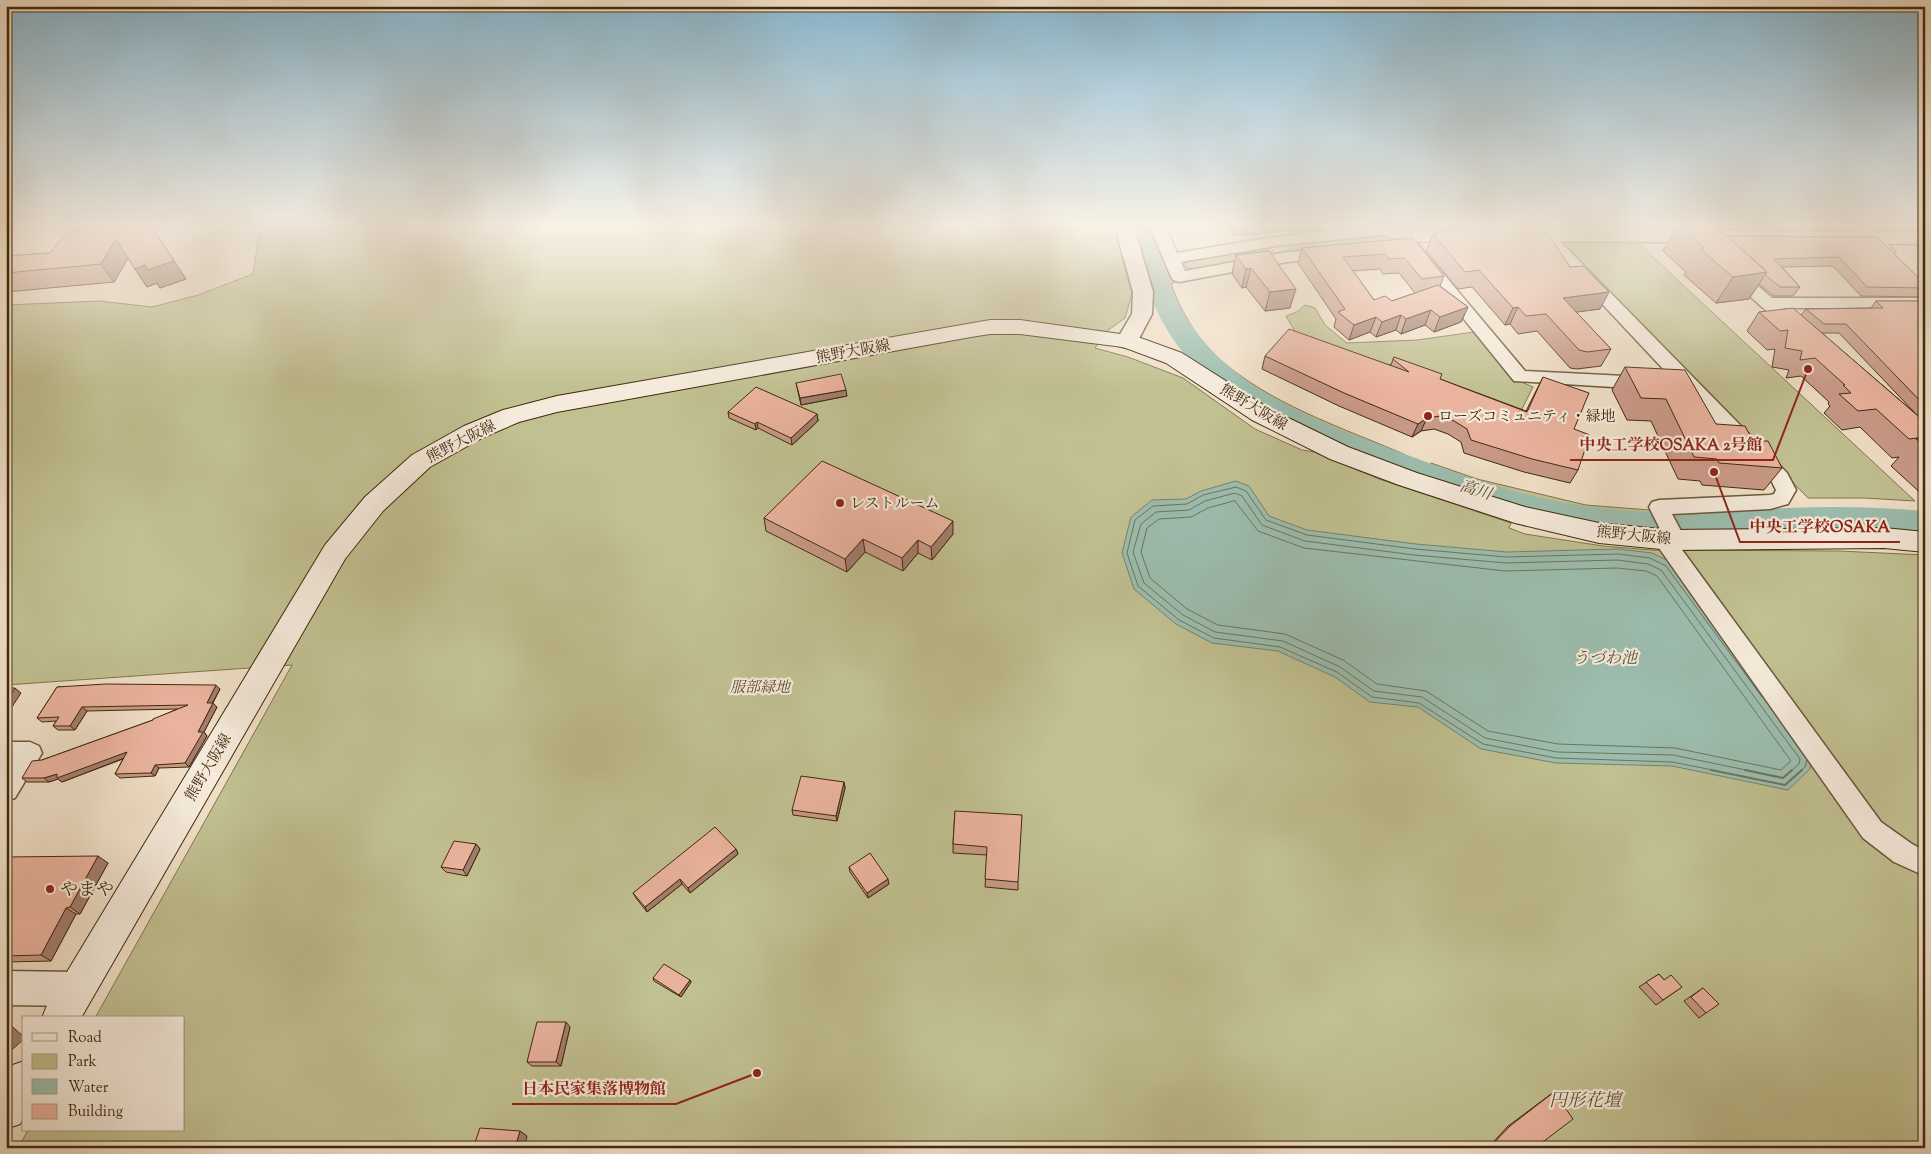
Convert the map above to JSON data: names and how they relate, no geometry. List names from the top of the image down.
{
  "streets": {
    "main road": ["熊野大阪線"]
  },
  "water": ["高川", "うづわ池"],
  "parks": ["服部緑地", "円形花壇"],
  "places": [
    "中央工学校OSAKA 2号館",
    "ローズコミュニティ・緑地",
    "中央工学校OSAKA",
    "レストルーム",
    "やまや",
    "日本民家集落博物館"
  ],
  "legend": [
    "Road",
    "Park",
    "Water",
    "Building"
  ]
}
